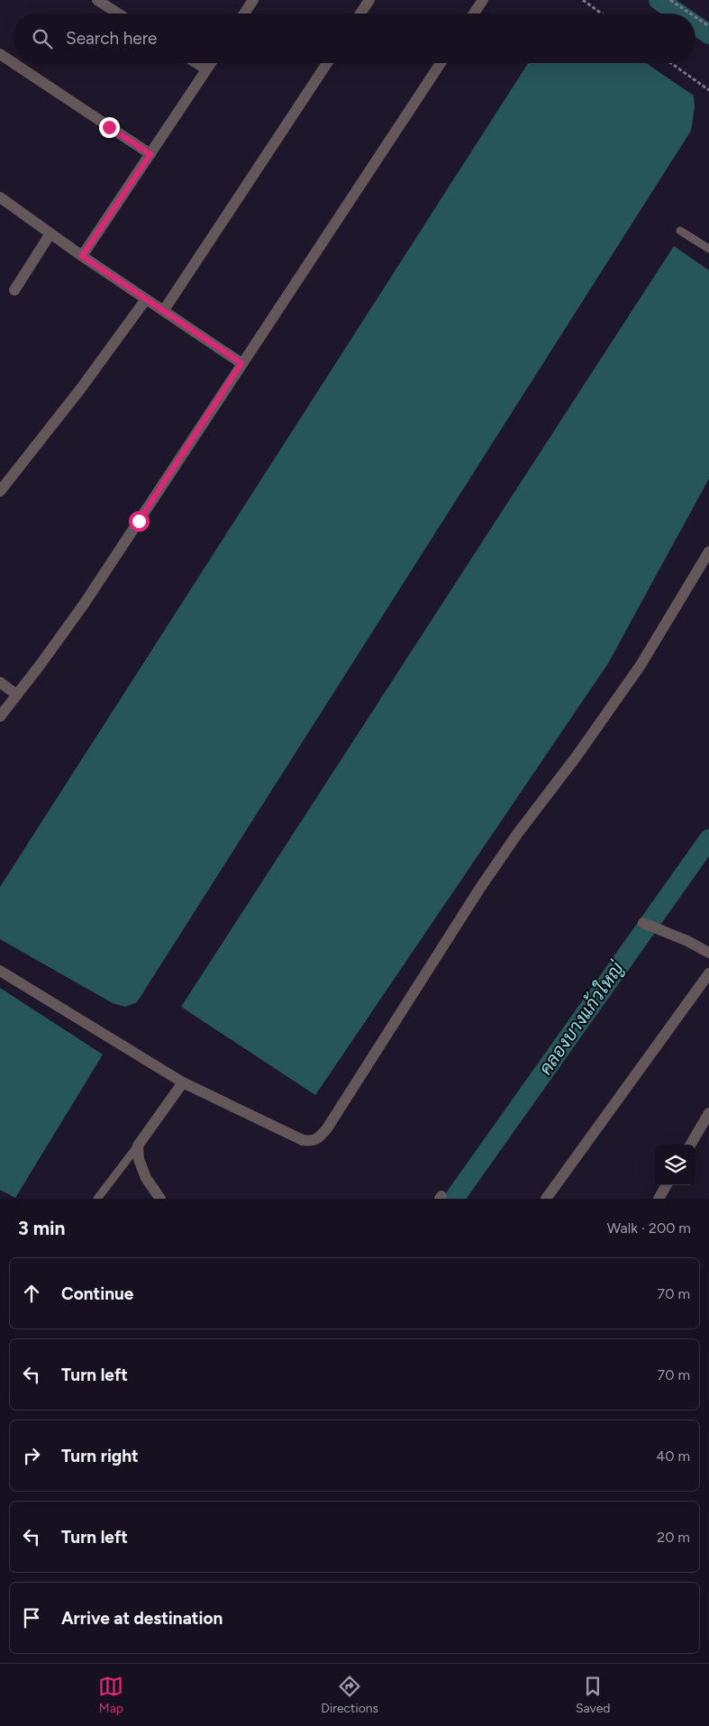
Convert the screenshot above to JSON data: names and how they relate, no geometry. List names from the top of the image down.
{
  "water": ["คลองบางแก้วใหญ่"],
  "page": {
    "search": "Search here",
    "heading": ["3 min", "Walk · 200 m"],
    "list": [
      ["Continue", "70 m"],
      ["Turn left", "70 m"],
      ["Turn right", "40 m"],
      ["Turn left", "20 m"],
      "Arrive at destination"
    ],
    "nav": ["Map", "Directions", "Saved"]
  }
}
